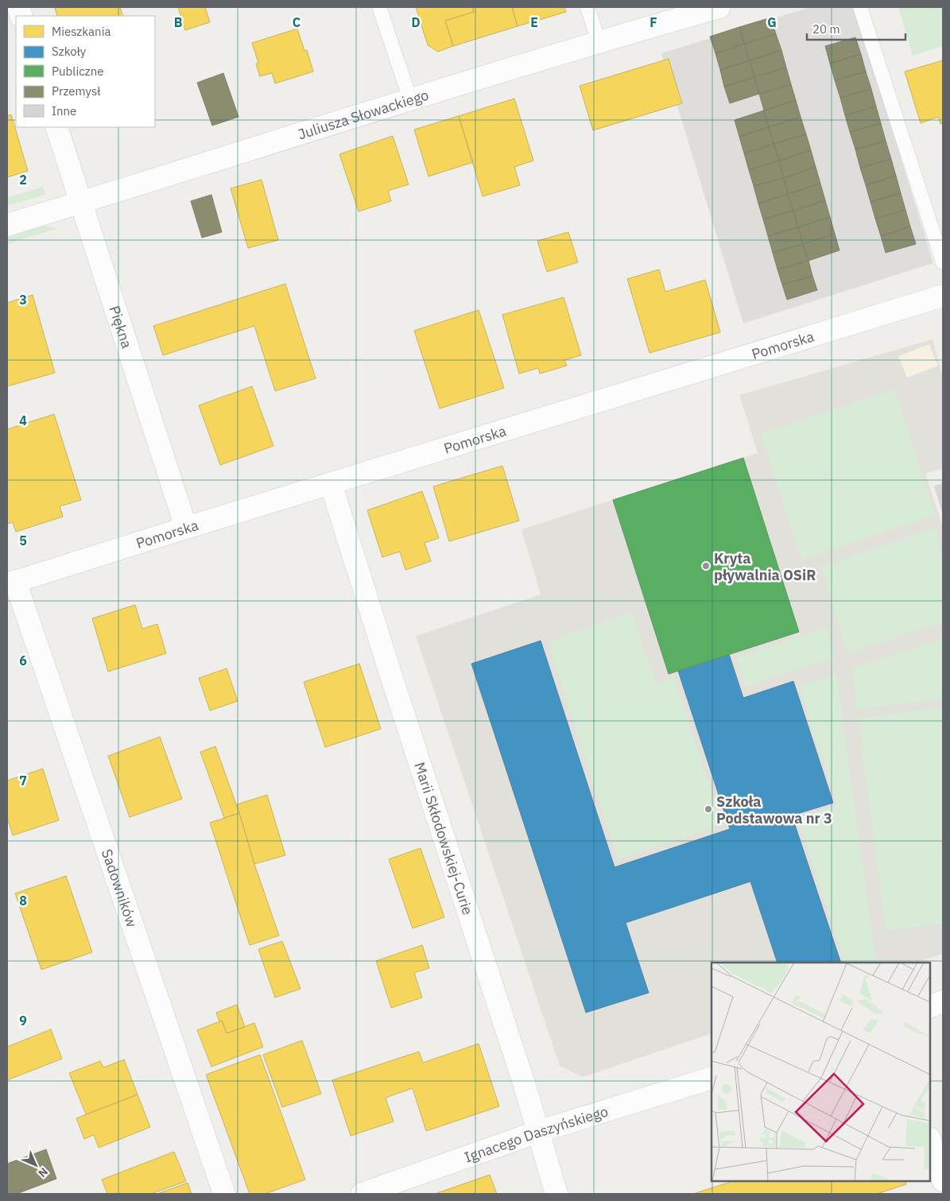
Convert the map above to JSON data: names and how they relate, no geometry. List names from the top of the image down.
{
  "streets": {
    "street": [
      "Juliusza Słowackiego",
      "Piękna",
      "Pomorska",
      "Marii Skłodowskiej-Curie",
      "Sadowników",
      "Ignacego Daszyńskiego"
    ]
  },
  "crossings": [
    ["Juliusza Słowackiego", "Piękna"],
    ["Piękna", "Pomorska"],
    ["Pomorska", "Marii Skłodowskiej-Curie"],
    ["Pomorska", "Sadowników"],
    ["Marii Skłodowskiej-Curie", "Ignacego Daszyńskiego"]
  ],
  "places": ["Kryta pływalnia OSiR", "Szkoła Podstawowa nr 3"],
  "legend": [
    "Mieszkania",
    "Szkoły",
    "Publiczne",
    "Przemysł",
    "Inne"
  ],
  "scale_bar": "20 m",
  "north": "bottom right",
  "grid": {
    "columns": [
      "B",
      "C",
      "D",
      "E",
      "F",
      "G"
    ],
    "rows": [
      "2",
      "3",
      "4",
      "5",
      "6",
      "7",
      "8",
      "9"
    ]
  }
}
